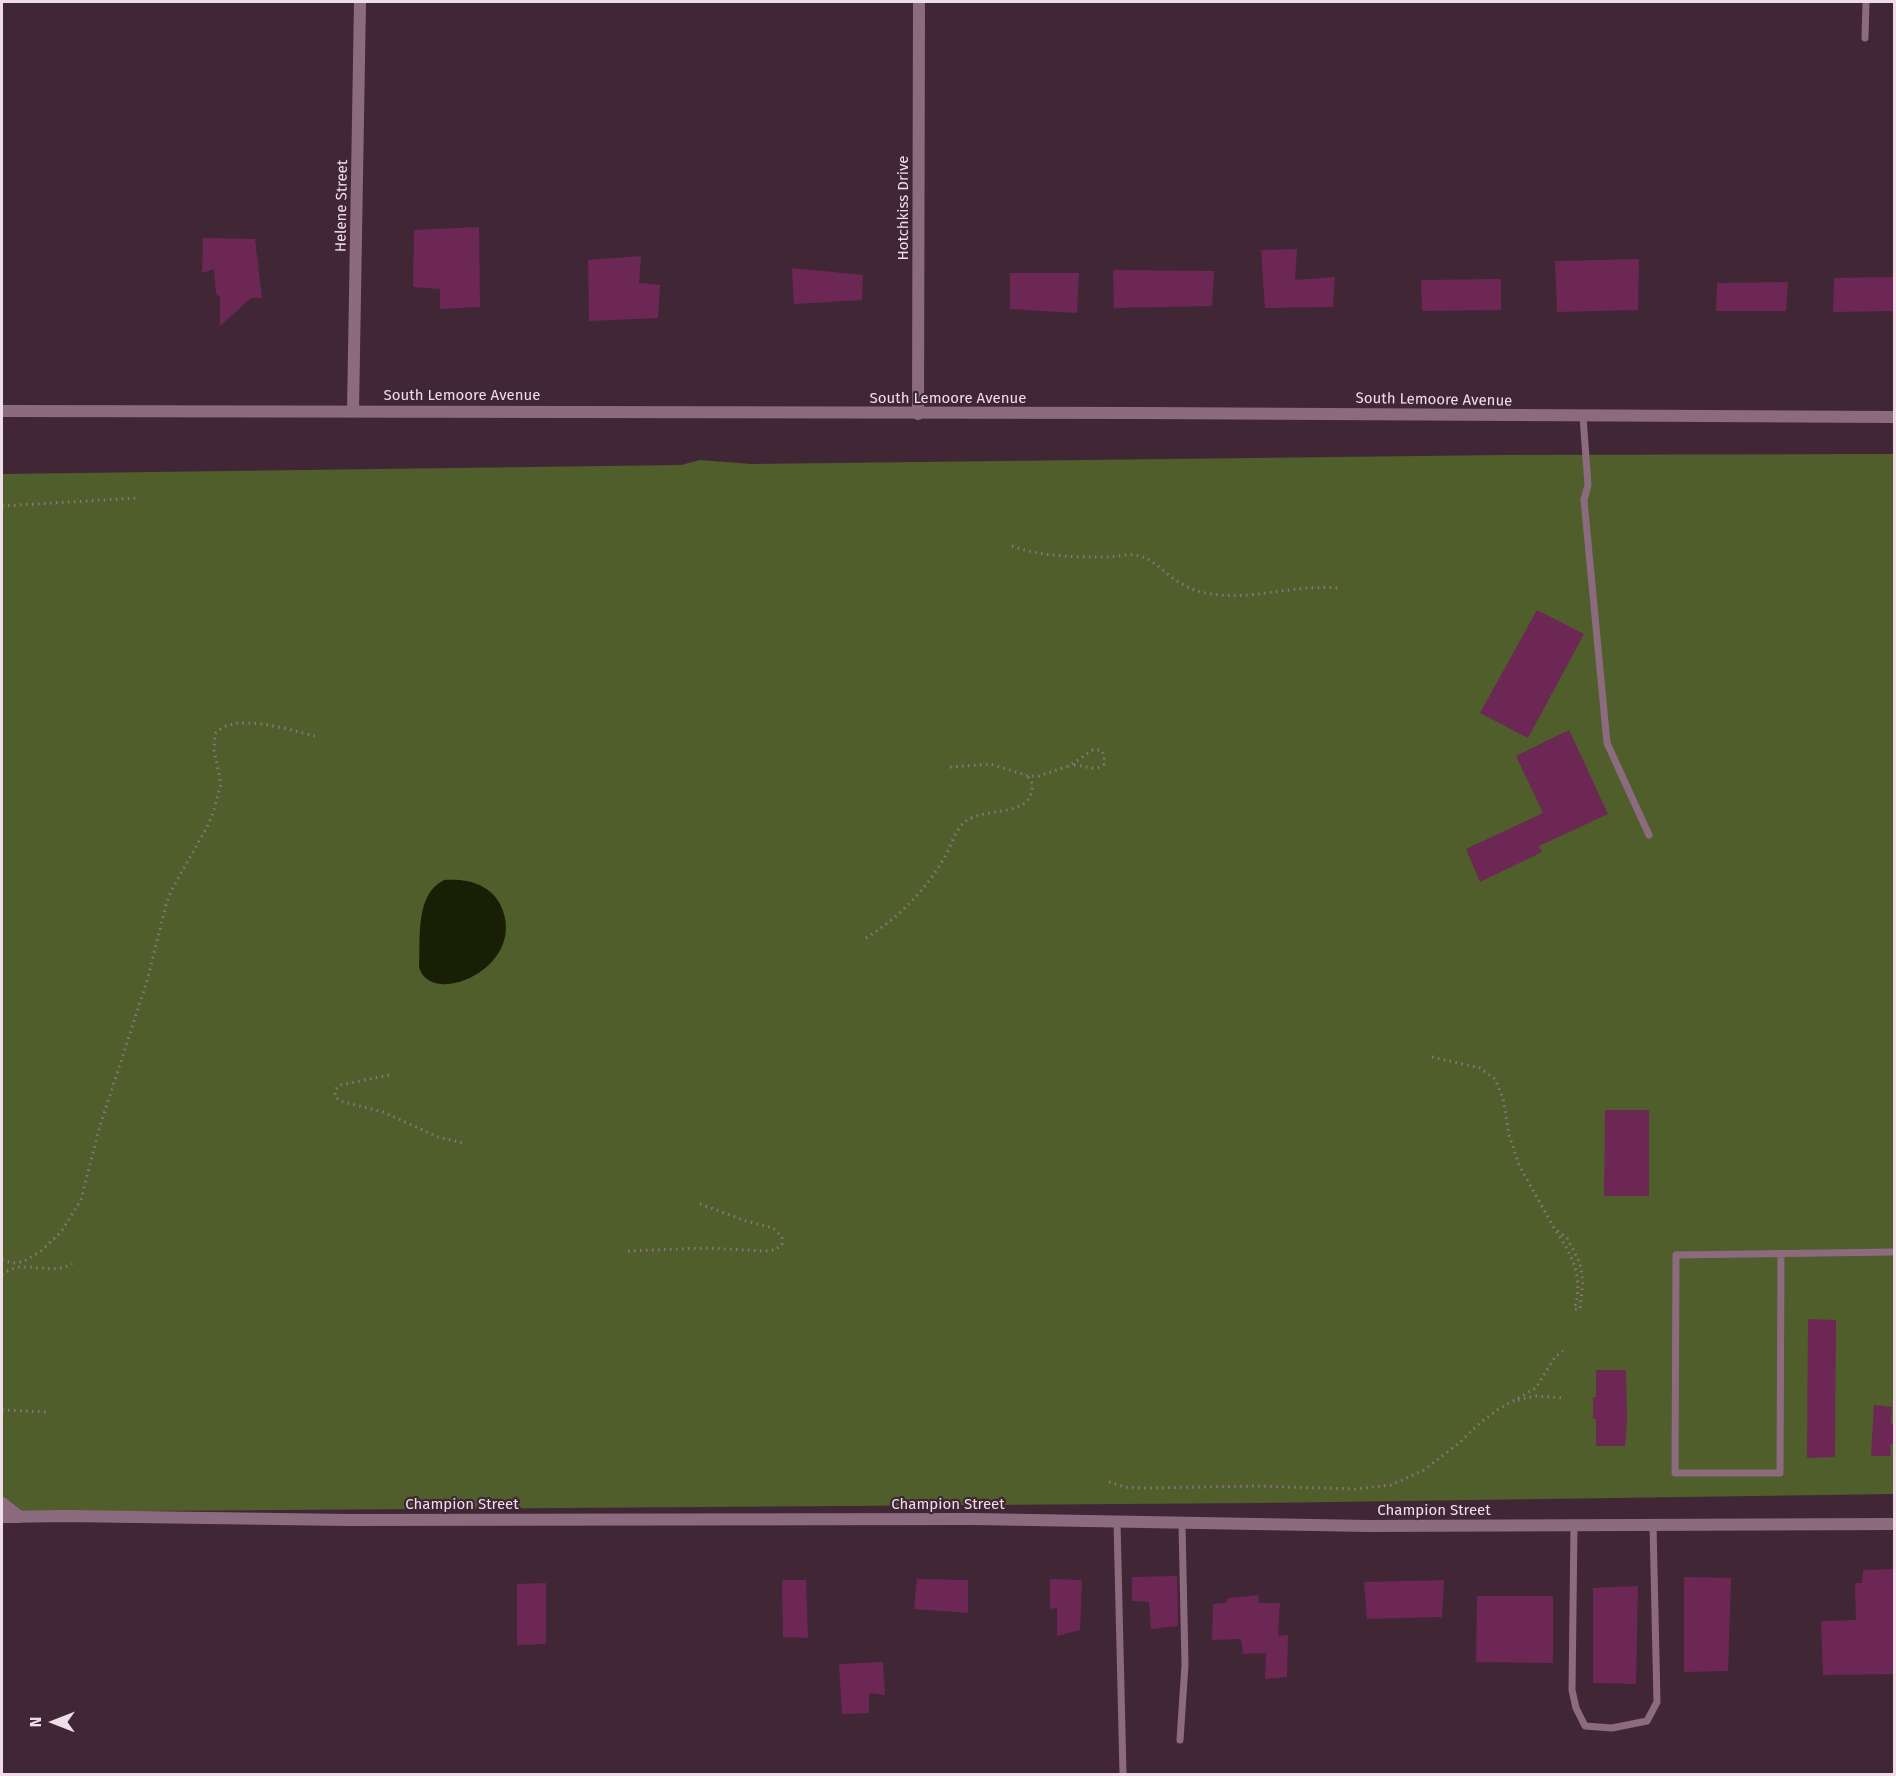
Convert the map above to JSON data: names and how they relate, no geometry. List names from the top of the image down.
{
  "streets": {
    "street": [
      "Helene Street",
      "Hotchkiss Drive",
      "South Lemoore Avenue",
      "Champion Street"
    ]
  },
  "crossings": [
    ["Helene Street", "South Lemoore Avenue"],
    ["Hotchkiss Drive", "South Lemoore Avenue"]
  ],
  "north": "left"
}
